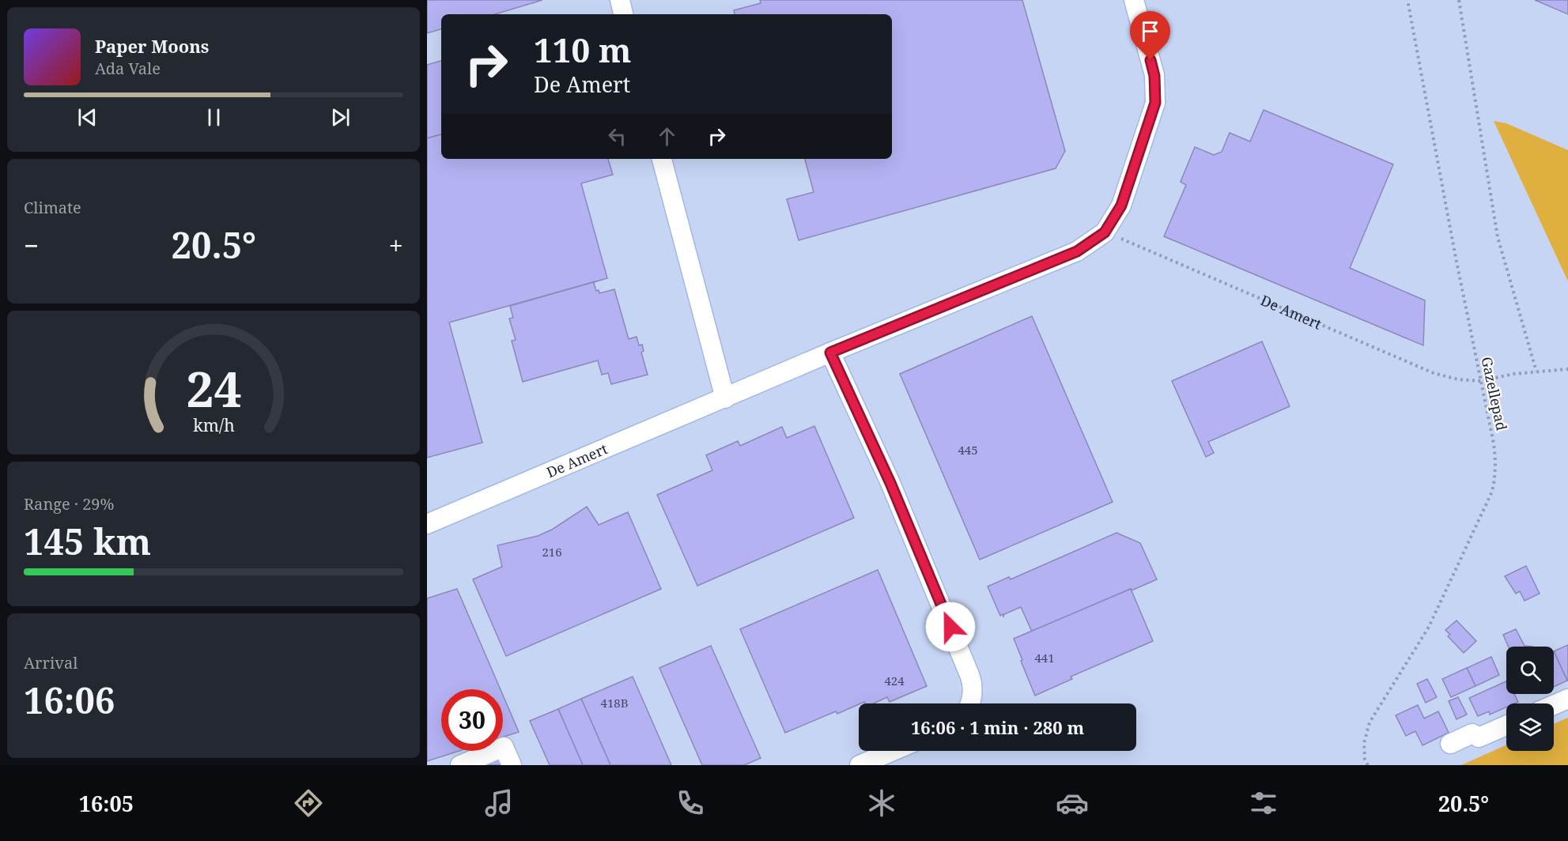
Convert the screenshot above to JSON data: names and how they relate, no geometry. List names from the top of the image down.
{
  "streets": {
    "street": ["De Amert"],
    "path": ["Gazellepad"]
  },
  "crossings": [
    ["De Amert", "Gazellepad"]
  ],
  "house_numbers": [
    "445",
    "216",
    "441",
    "424",
    "418B"
  ],
  "page": {
    "turn": ["110 m", "De Amert"],
    "song": ["Paper Moons", "Ada Vale"],
    "tile": [
      "Climate",
      ["Range · 29%", "145 km"],
      ["Arrival", "16:06"]
    ],
    "heat": ["−", "20.5°", "+"],
    "limit": "30",
    "trip": "16:06 · 1 min · 280 m",
    "tabs": ["16:05", "20.5°"],
    "gauge": ["24", "km/h"]
  }
}
